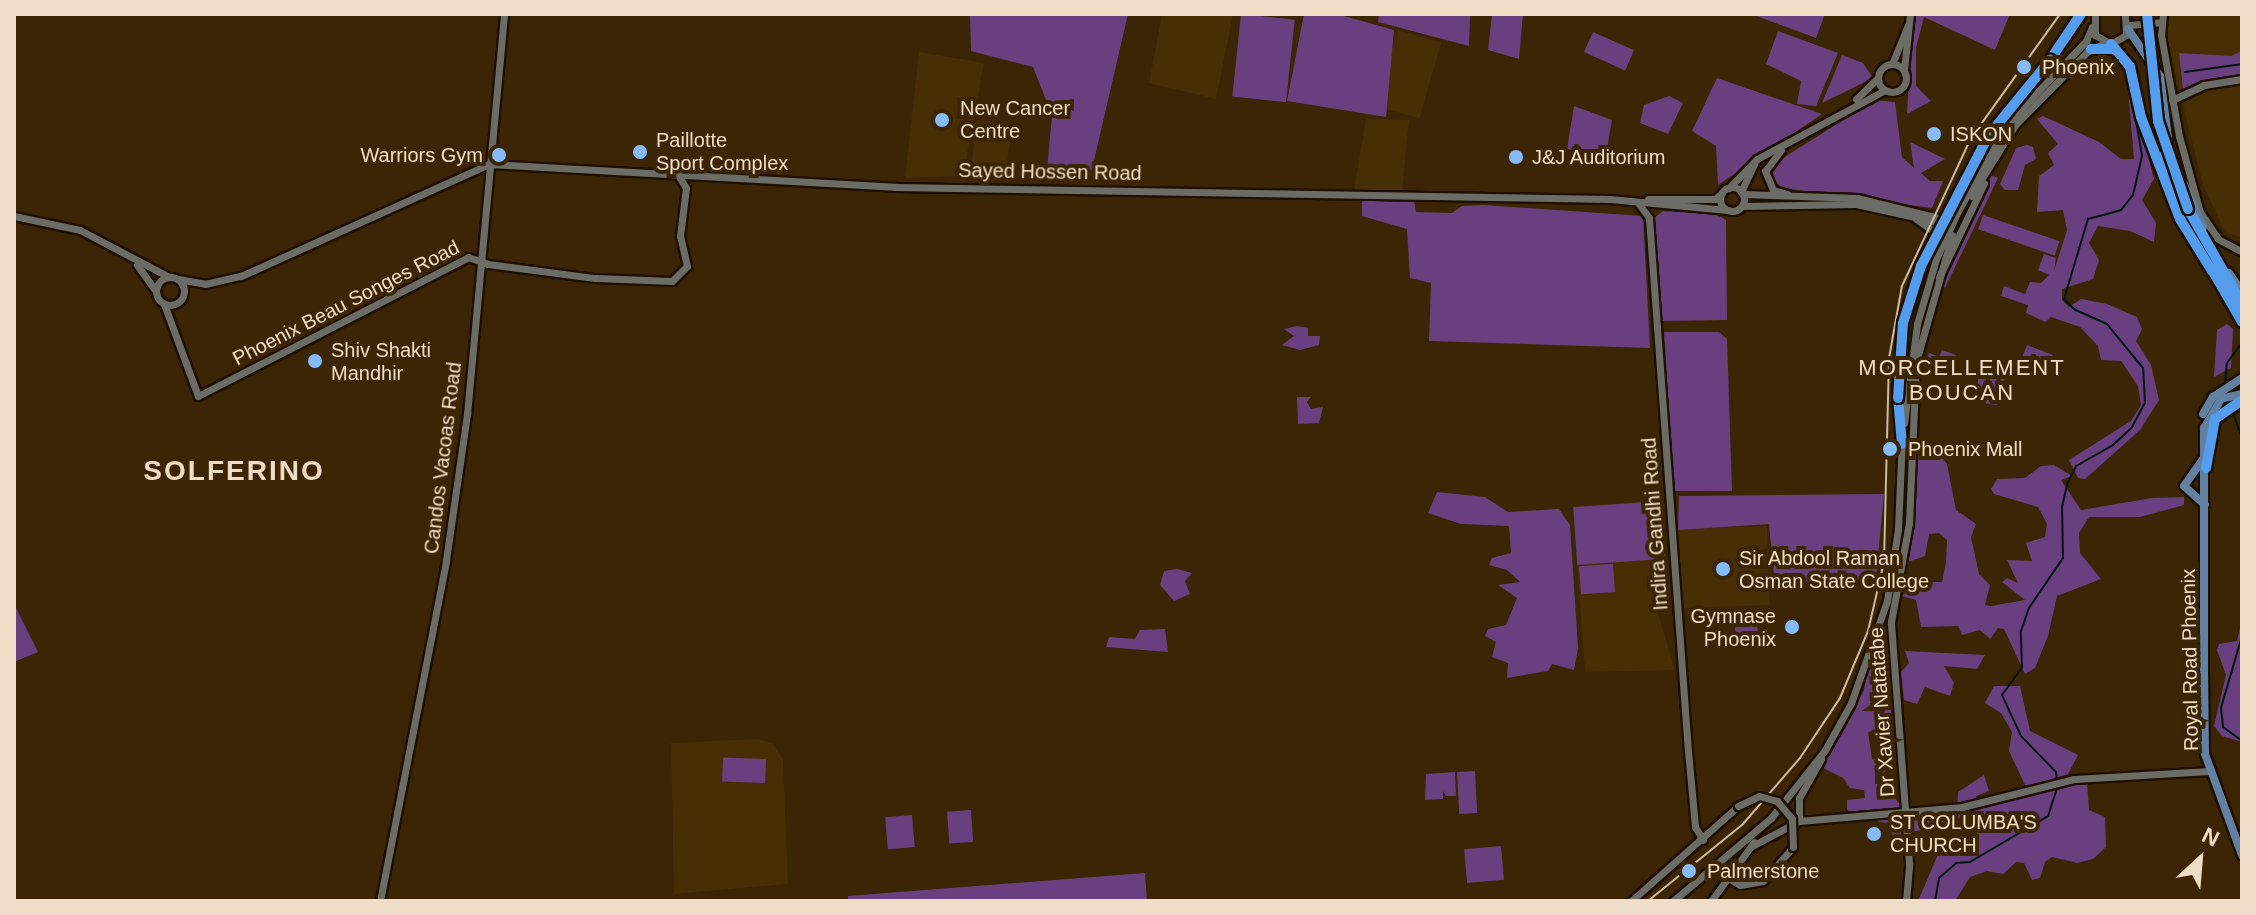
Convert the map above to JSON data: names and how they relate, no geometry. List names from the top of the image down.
{
  "streets": {
    "main road": [
      "Sayed Hossen Road",
      "Phoenix Beau Songes Road",
      "Candos Vacoas Road",
      "Indira Gandhi Road",
      "Royal Road Phoenix",
      "Dr Xavier Natatabe"
    ]
  },
  "crossings": [
    ["Sayed Hossen Road", "Candos Vacoas Road"],
    ["Phoenix Beau Songes Road", "Candos Vacoas Road"]
  ],
  "districts": ["MORCELLEMENT BOUCAN", "SOLFERINO"],
  "places": [
    "Phoenix",
    "New Cancer Centre",
    "ISKON",
    "Paillotte Sport Complex",
    "Warriors Gym",
    "J&J Auditorium",
    "Shiv Shakti Mandhir",
    "Phoenix Mall",
    "Sir Abdool Raman Osman State College",
    "Gymnase Phoenix",
    "ST COLUMBA'S CHURCH",
    "Palmerstone"
  ],
  "north": "top right"
}
